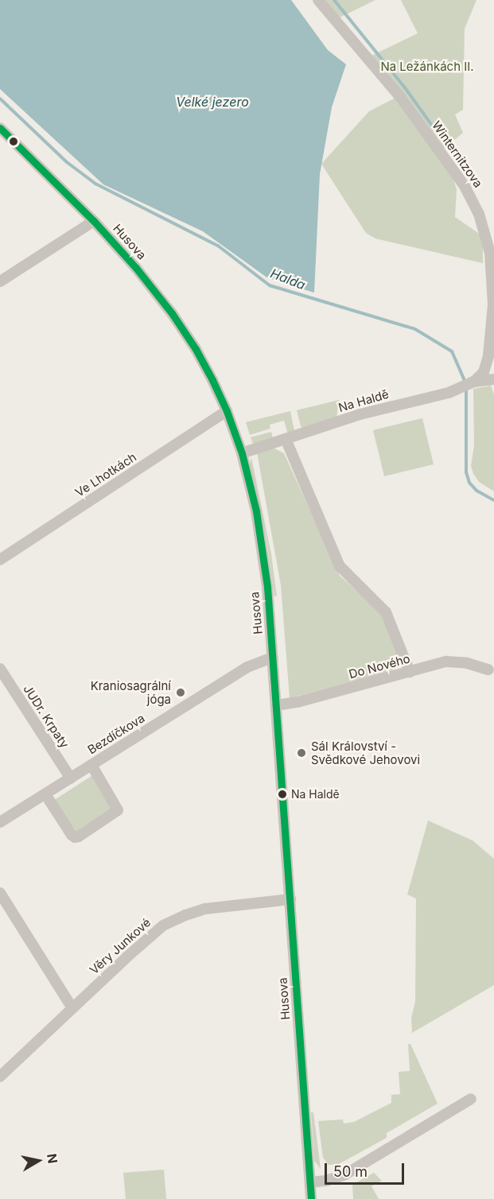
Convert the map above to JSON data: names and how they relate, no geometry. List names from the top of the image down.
{
  "streets": {
    "street": [
      "Winternitzova",
      "Husova",
      "Na Haldě",
      "Ve Lhotkách",
      "Do Nového",
      "JUDr. Krpaty",
      "Bezdíčkova",
      "Věry Junkové"
    ]
  },
  "crossings": [
    ["Winternitzova", "Na Haldě"],
    ["Husova", "Na Haldě"],
    ["Husova", "Ve Lhotkách"],
    ["Husova", "Do Nového"],
    ["Husova", "Bezdíčkova"],
    ["Husova", "Věry Junkové"],
    ["JUDr. Krpaty", "Bezdíčkova"]
  ],
  "water": ["Velké jezero", "Halda"],
  "parks": ["Na Ležánkách II."],
  "places": ["Kraniosagrální jóga", "Sál Království - Svědkové Jehovovi", "Na Haldě"],
  "scale_bar": "50 m",
  "north": "right"
}
